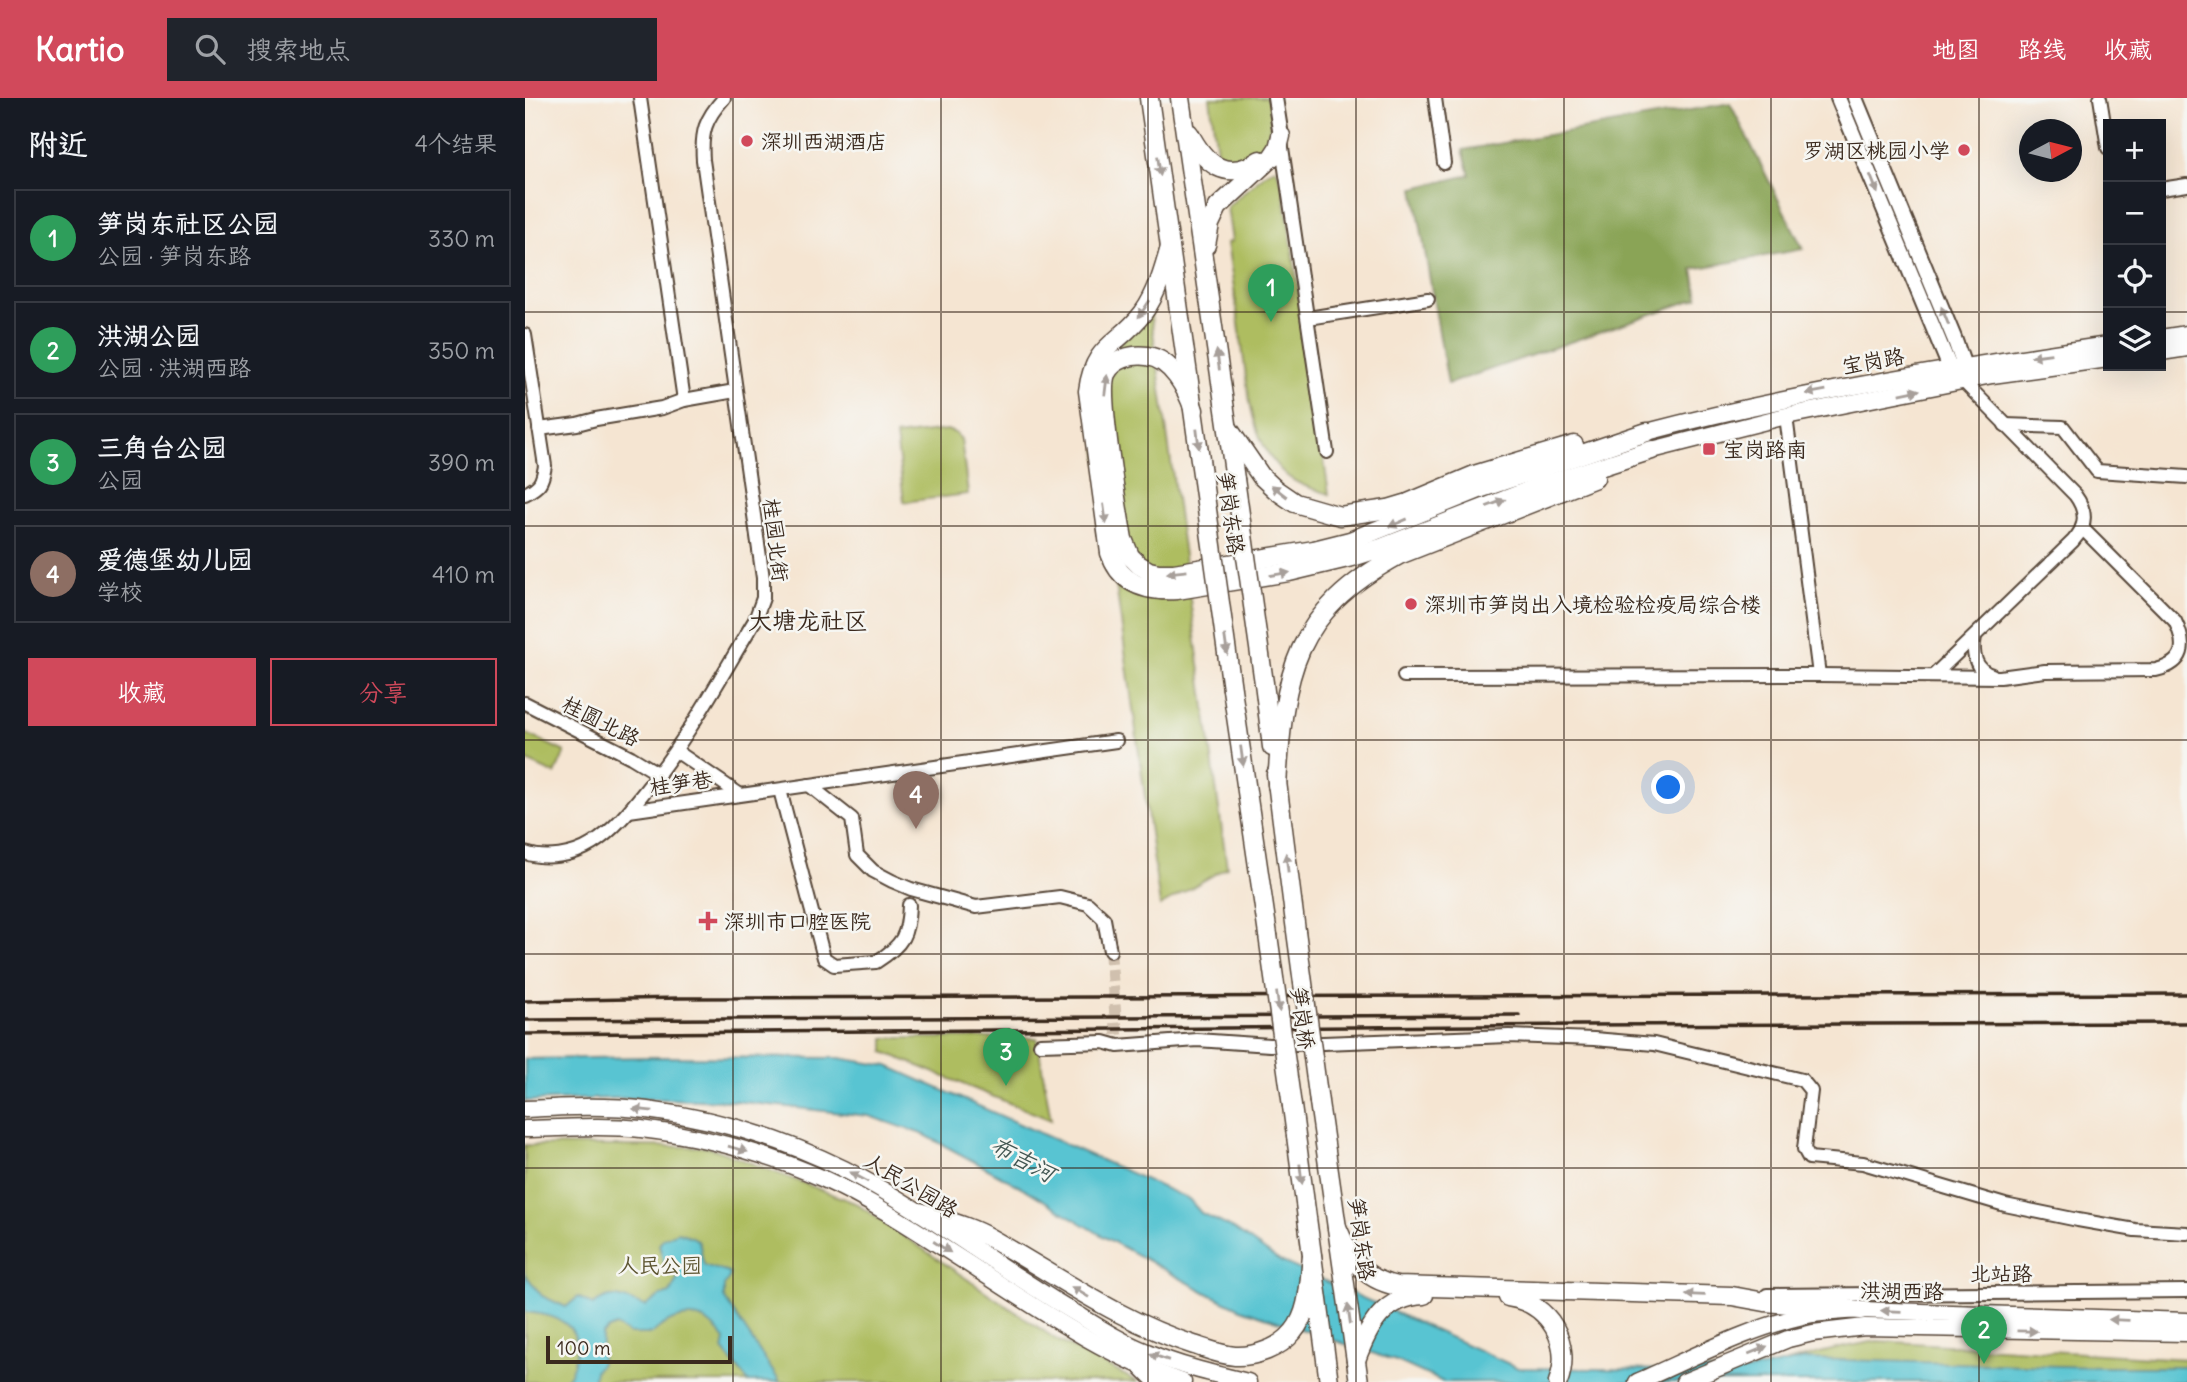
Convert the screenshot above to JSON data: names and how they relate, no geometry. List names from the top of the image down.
{
  "streets": {
    "main road": [
      "宝岗路",
      "笋岗东路",
      "笋岗桥",
      "人民公园路",
      "洪湖西路"
    ],
    "street": [
      "桂园北街",
      "桂圆北路",
      "桂笋巷",
      "北站路"
    ]
  },
  "crossings": [
    ["笋岗东路", "笋岗桥"],
    ["桂园北街", "桂圆北路"],
    ["桂园北街", "桂笋巷"]
  ],
  "districts": ["大塘龙社区"],
  "water": ["布吉河"],
  "parks": ["人民公园"],
  "places": {
    "other": ["深圳西湖酒店", "罗湖区桃园小学", "深圳市笋岗出入境检验检疫局综合楼"],
    "transit": ["宝岗路南"],
    "health": ["深圳市口腔医院"]
  },
  "scale_bar": "100 m",
  "north": "right",
  "page": {
    "header": "Kartio",
    "search": "搜索地点",
    "nav": ["地图", "路线", "收藏"],
    "heading": ["附近", "4个结果"],
    "map_buttons": ["+", "−"],
    "list": [
      {
        "mark": "1",
        "name": "笋岗东社区公园",
        "note": "公园 · 笋岗东路",
        "value": "330 m"
      },
      {
        "mark": "2",
        "name": "洪湖公园",
        "note": "公园 · 洪湖西路",
        "value": "350 m"
      },
      {
        "mark": "3",
        "name": "三角台公园",
        "note": "公园",
        "value": "390 m"
      },
      {
        "mark": "4",
        "name": "爱德堡幼儿园",
        "note": "学校",
        "value": "410 m"
      }
    ],
    "pins": [
      "1",
      "4",
      "3",
      "2"
    ],
    "buttons": ["收藏", "分享"],
    "scale": "100 m"
  }
}
